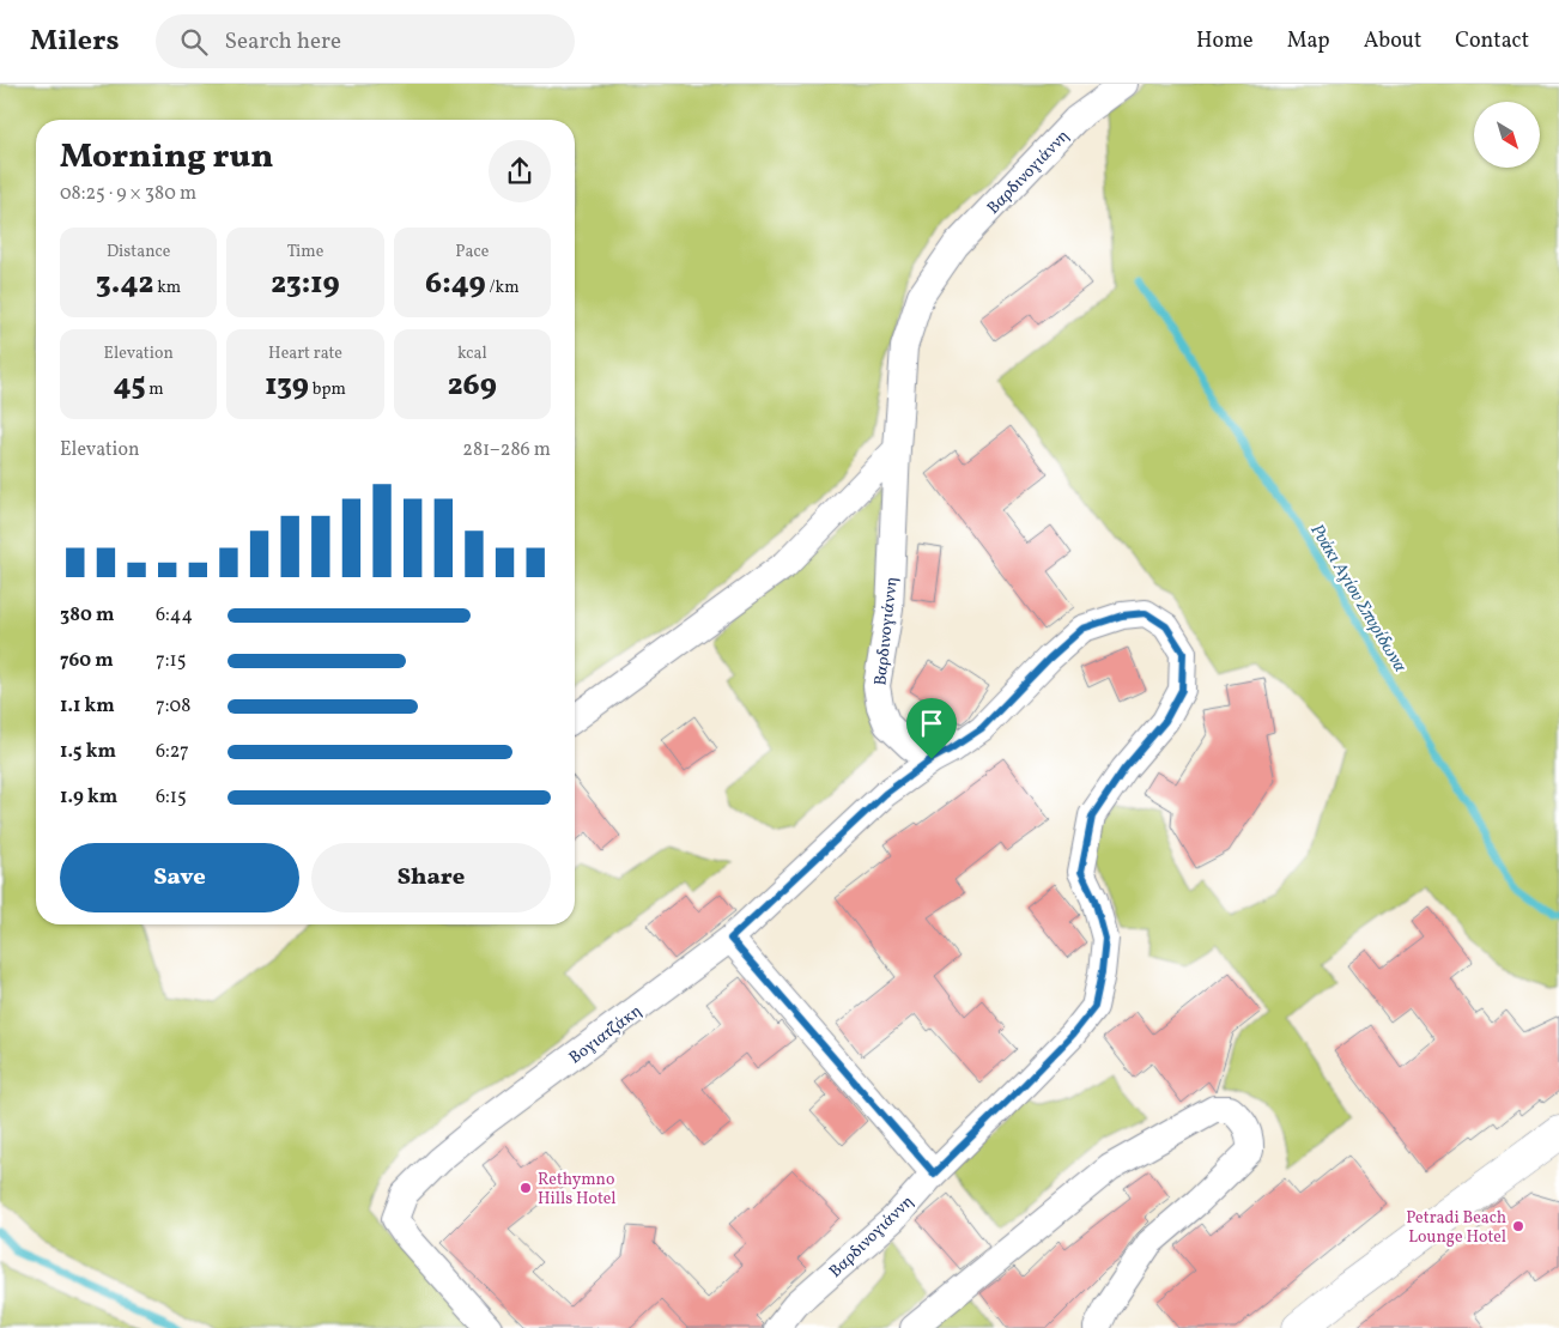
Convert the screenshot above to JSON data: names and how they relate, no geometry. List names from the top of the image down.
{
  "streets": {
    "street": ["Βαρδινογιάννη", "Βογιατζάκη"]
  },
  "crossings": [
    ["Βαρδινογιάννη", "Βογιατζάκη"]
  ],
  "water": ["Ρυάκι Αγίου Σπυρίδωνα"],
  "places": ["Rethymno Hills Hotel", "Petradi Beach Lounge Hotel"],
  "north": "bottom right",
  "page": {
    "header": "Milers",
    "search": "Search here",
    "nav": [
      "Home",
      "Map",
      "About",
      "Contact"
    ],
    "heading": ["Morning run", "08:25 · 9 × 380 m"],
    "stats": [
      ["Distance", "3.42 km"],
      ["Time", "23:19"],
      ["Pace", "6:49 /km"],
      ["Elevation", "45 m"],
      ["Heart rate", "139 bpm"],
      ["kcal", "269"]
    ],
    "chart": ["Elevation", "281–286 m"],
    "list": [
      {
        "name": "380 m",
        "note": "6:44"
      },
      {
        "name": "760 m",
        "note": "7:15"
      },
      {
        "name": "1.1 km",
        "note": "7:08"
      },
      {
        "name": "1.5 km",
        "note": "6:27"
      },
      {
        "name": "1.9 km",
        "note": "6:15"
      }
    ],
    "buttons": ["Save", "Share"]
  }
}
